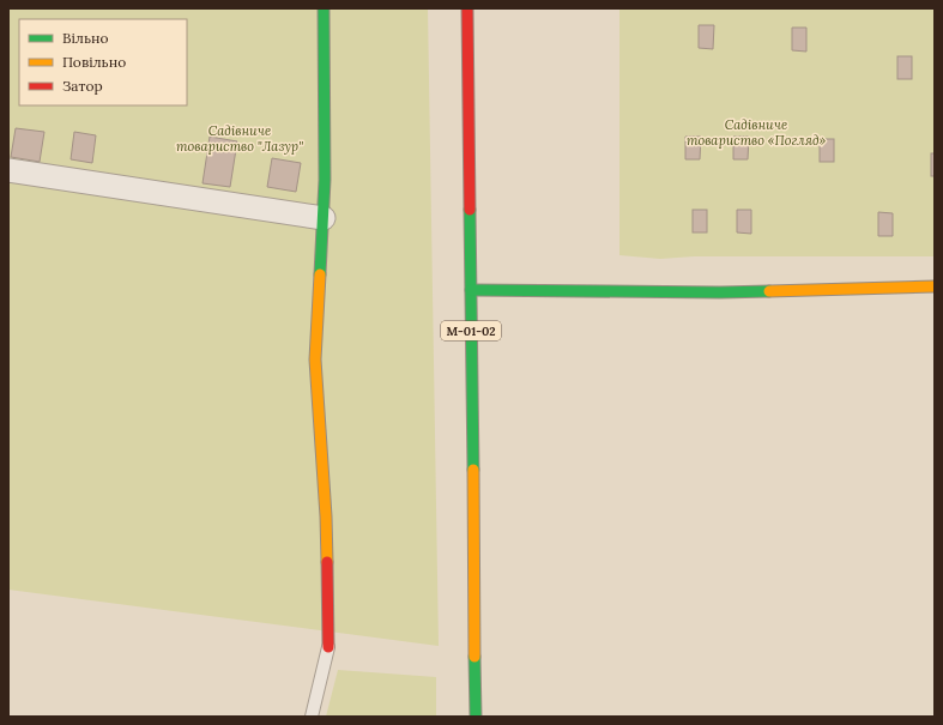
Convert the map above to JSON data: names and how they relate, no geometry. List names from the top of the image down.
{
  "streets": {
    "street": ["М-01-02"]
  },
  "parks": ["Садівниче товариство «Погляд»", "Садівниче товариство \"Лазур\""],
  "legend": ["Вільно", "Повільно", "Затор"]
}
